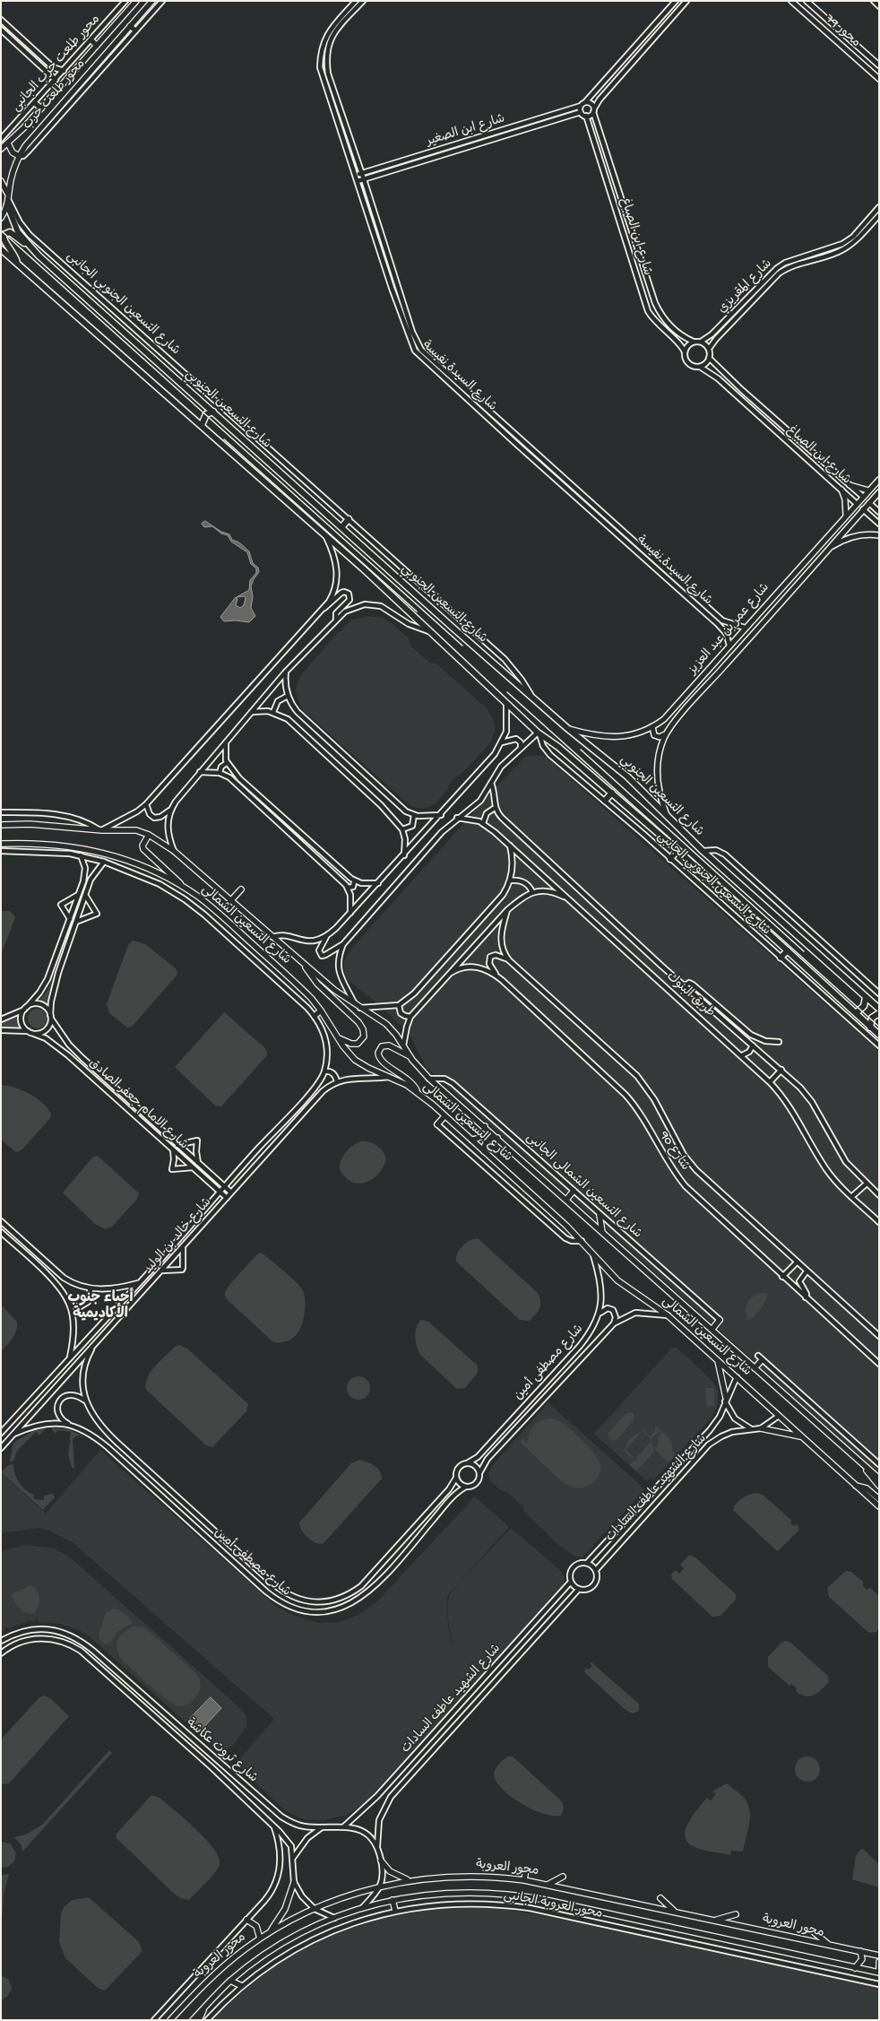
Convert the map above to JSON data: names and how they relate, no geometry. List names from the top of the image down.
{
  "streets": {
    "highway": ["شارع التسعين الجنوبي"],
    "main road": [
      "محور 79",
      "محور طلعت حرب",
      "شارع عمر بن عبد العزيز",
      "شارع التسعين الشمالى",
      "محور العروبة"
    ],
    "street": [
      "محور طلعت حرب الجانبى",
      "شارع ابن الصغير",
      "شارع ابن الصباغ",
      "شارع المقريزي",
      "شارع التسعين الجنوبي الجانبى",
      "شارع السيدة نفيسة",
      "طريق البنوك",
      "شارع الامام جعفر الصادق",
      "شارع 90",
      "شارع التسعين الشمالى الجانبى",
      "شارع خالد بن الوليد",
      "شارع مصطفى أمين",
      "شارع الشهيد عاطف السادات",
      "شارع ثروت عكاشة",
      "محور العروبة الجانبى"
    ]
  },
  "crossings": [
    ["محور طلعت حرب", "شارع التسعين الجنوبي الجانبى"],
    ["محور طلعت حرب", "شارع التسعين الجنوبي"],
    ["شارع ابن الصغير", "شارع ابن الصباغ"],
    ["شارع ابن الصغير", "شارع السيدة نفيسة"],
    ["شارع ابن الصباغ", "شارع المقريزي"],
    ["شارع ابن الصباغ", "شارع عمر بن عبد العزيز"],
    ["شارع التسعين الجنوبي الجانبى", "شارع التسعين الجنوبي"],
    ["شارع السيدة نفيسة", "شارع عمر بن عبد العزيز"],
    ["شارع التسعين الجنوبي", "شارع عمر بن عبد العزيز"],
    ["شارع التسعين الشمالى", "شارع التسعين الشمالى الجانبى"],
    ["شارع التسعين الشمالى", "شارع خالد بن الوليد"],
    ["شارع التسعين الشمالى", "شارع مصطفى أمين"],
    ["شارع التسعين الشمالى", "شارع الشهيد عاطف السادات"],
    ["شارع الامام جعفر الصادق", "شارع خالد بن الوليد"],
    ["شارع خالد بن الوليد", "شارع مصطفى أمين"],
    ["شارع الشهيد عاطف السادات", "شارع ثروت عكاشة"],
    ["شارع الشهيد عاطف السادات", "محور العروبة"],
    ["شارع ثروت عكاشة", "محور العروبة"]
  ],
  "districts": ["أحياء جنوب الأكاديمية"]
}
